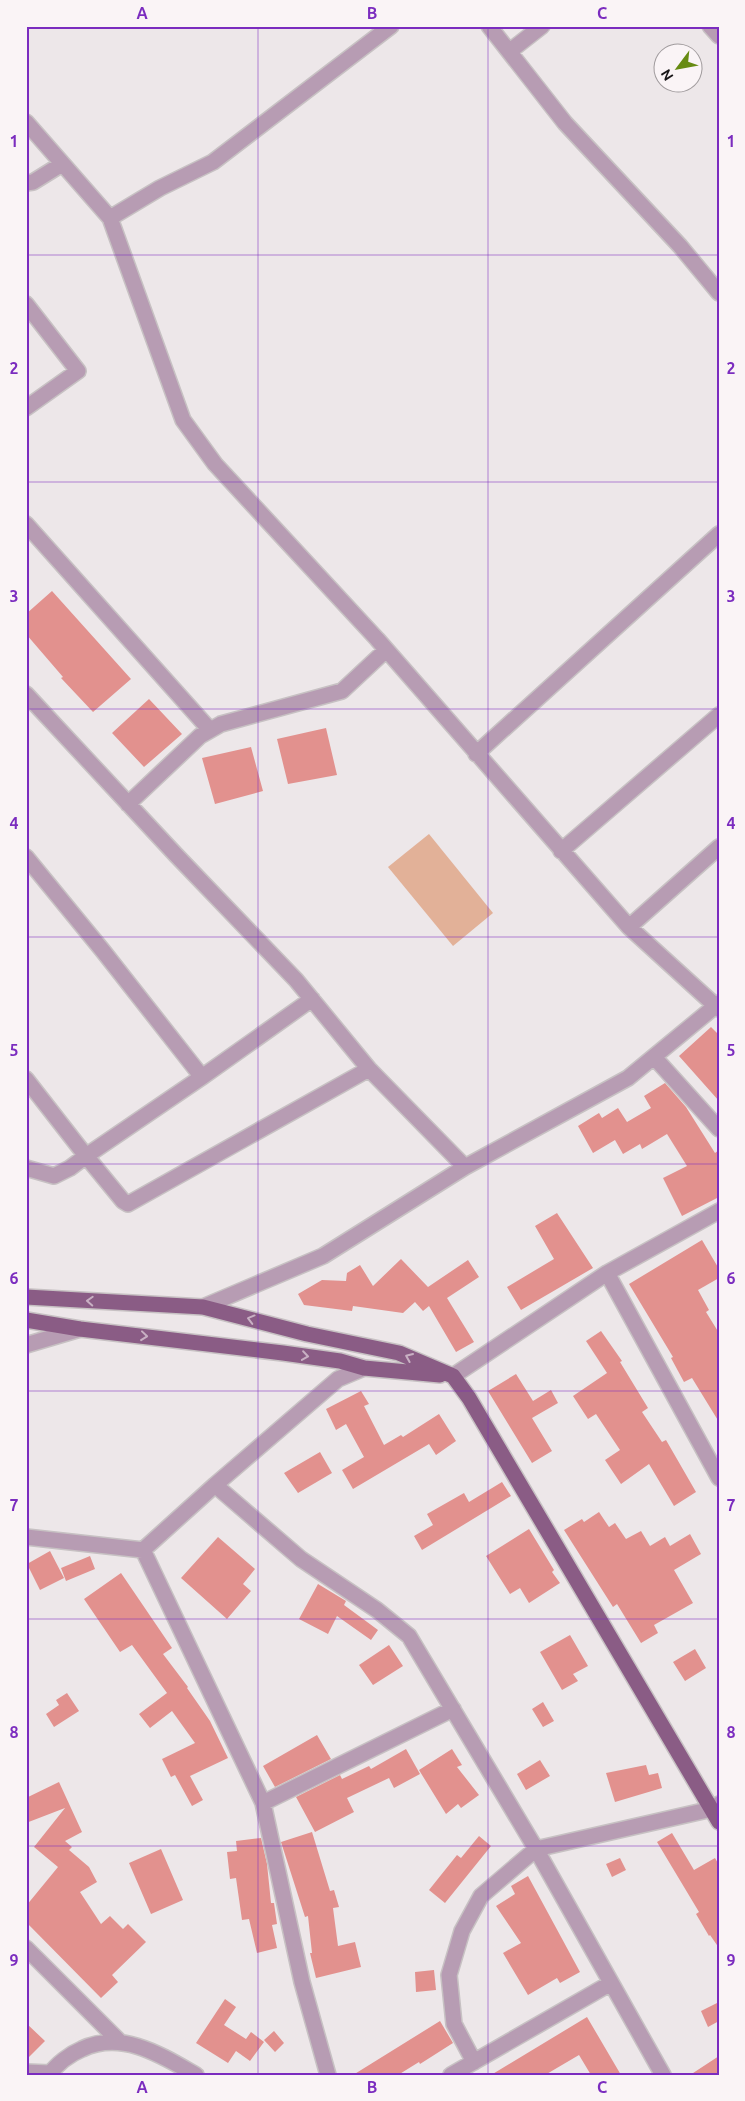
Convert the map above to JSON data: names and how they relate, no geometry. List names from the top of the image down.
{
  "north": "bottom left",
  "grid": {
    "columns": ["A", "B", "C"],
    "rows": [
      "1",
      "2",
      "3",
      "4",
      "5",
      "6",
      "7",
      "8",
      "9"
    ]
  }
}
